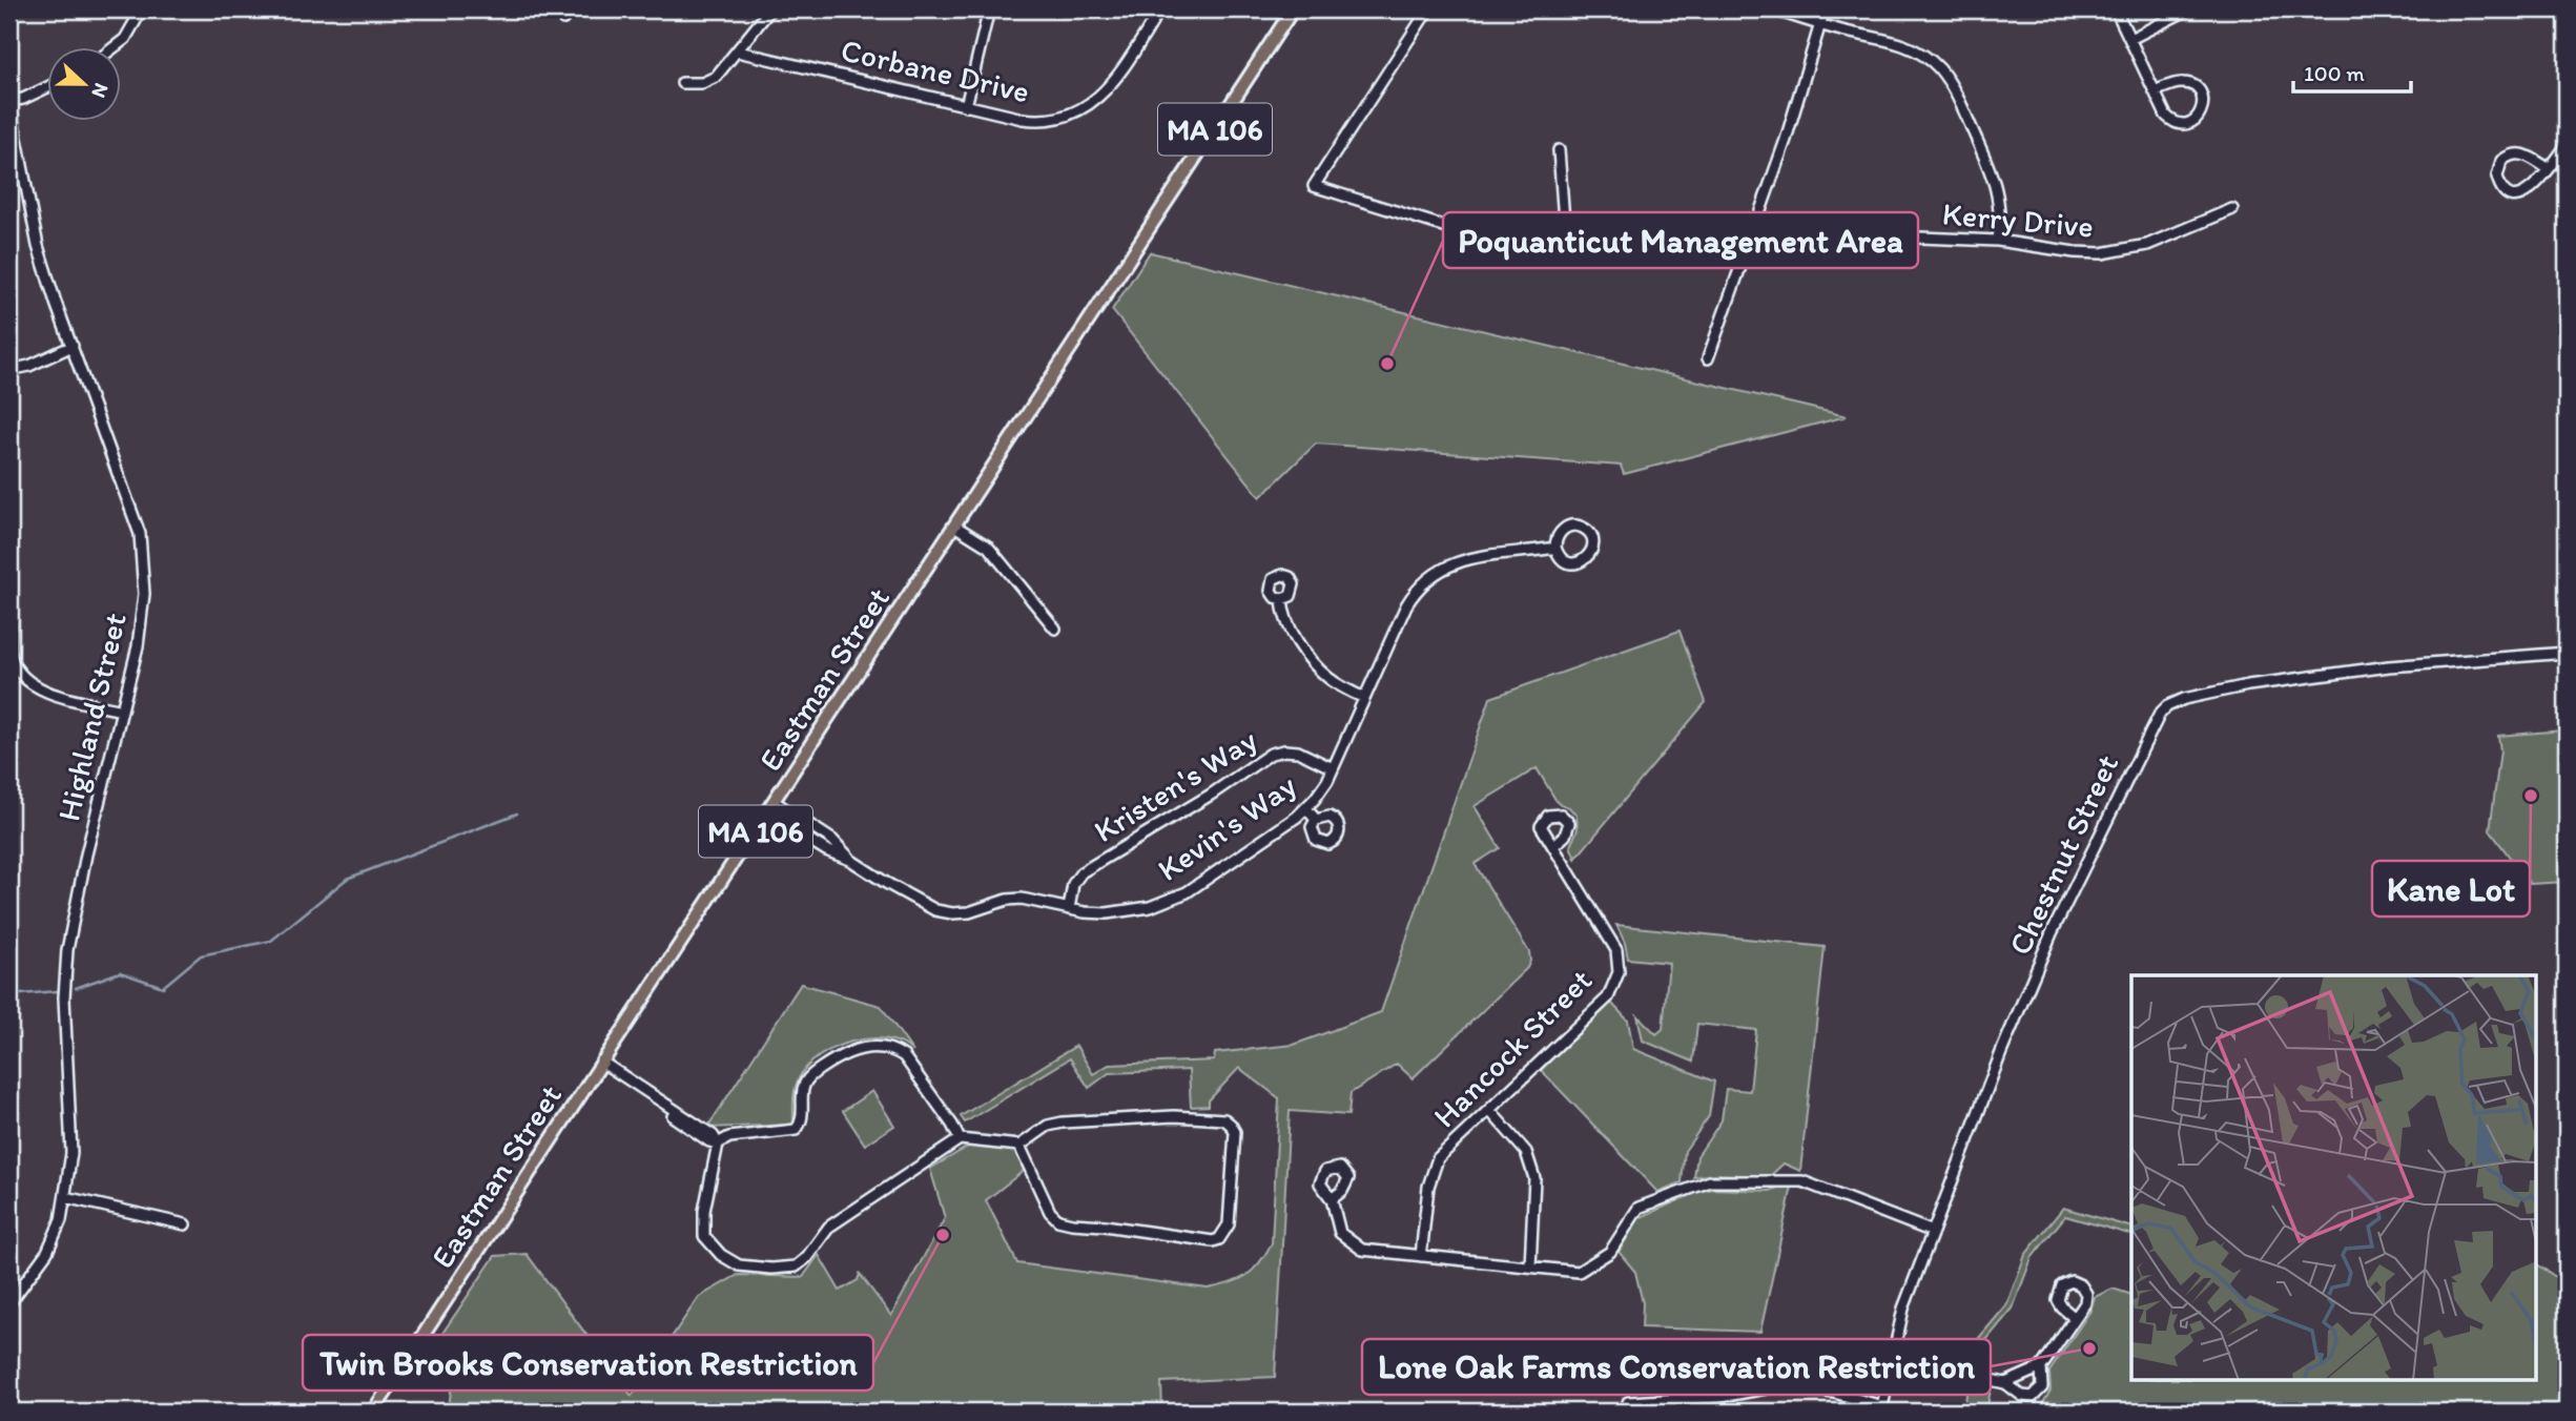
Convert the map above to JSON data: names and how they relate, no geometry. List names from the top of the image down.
{
  "streets": {
    "main road": ["MA 106", "Eastman Street"],
    "street": [
      "Corbane Drive",
      "Kerry Drive",
      "Highland Street",
      "Kristen's Way",
      "Kevin's Way",
      "Chestnut Street",
      "Hancock Street"
    ]
  },
  "crossings": [
    ["Eastman Street", "Kevin's Way"],
    ["Kristen's Way", "Kevin's Way"]
  ],
  "places": [
    "Poquanticut Management Area",
    "Kane Lot",
    "Twin Brooks Conservation Restriction",
    "Lone Oak Farms Conservation Restriction"
  ],
  "scale_bar": "100 m",
  "north": "right"
}
